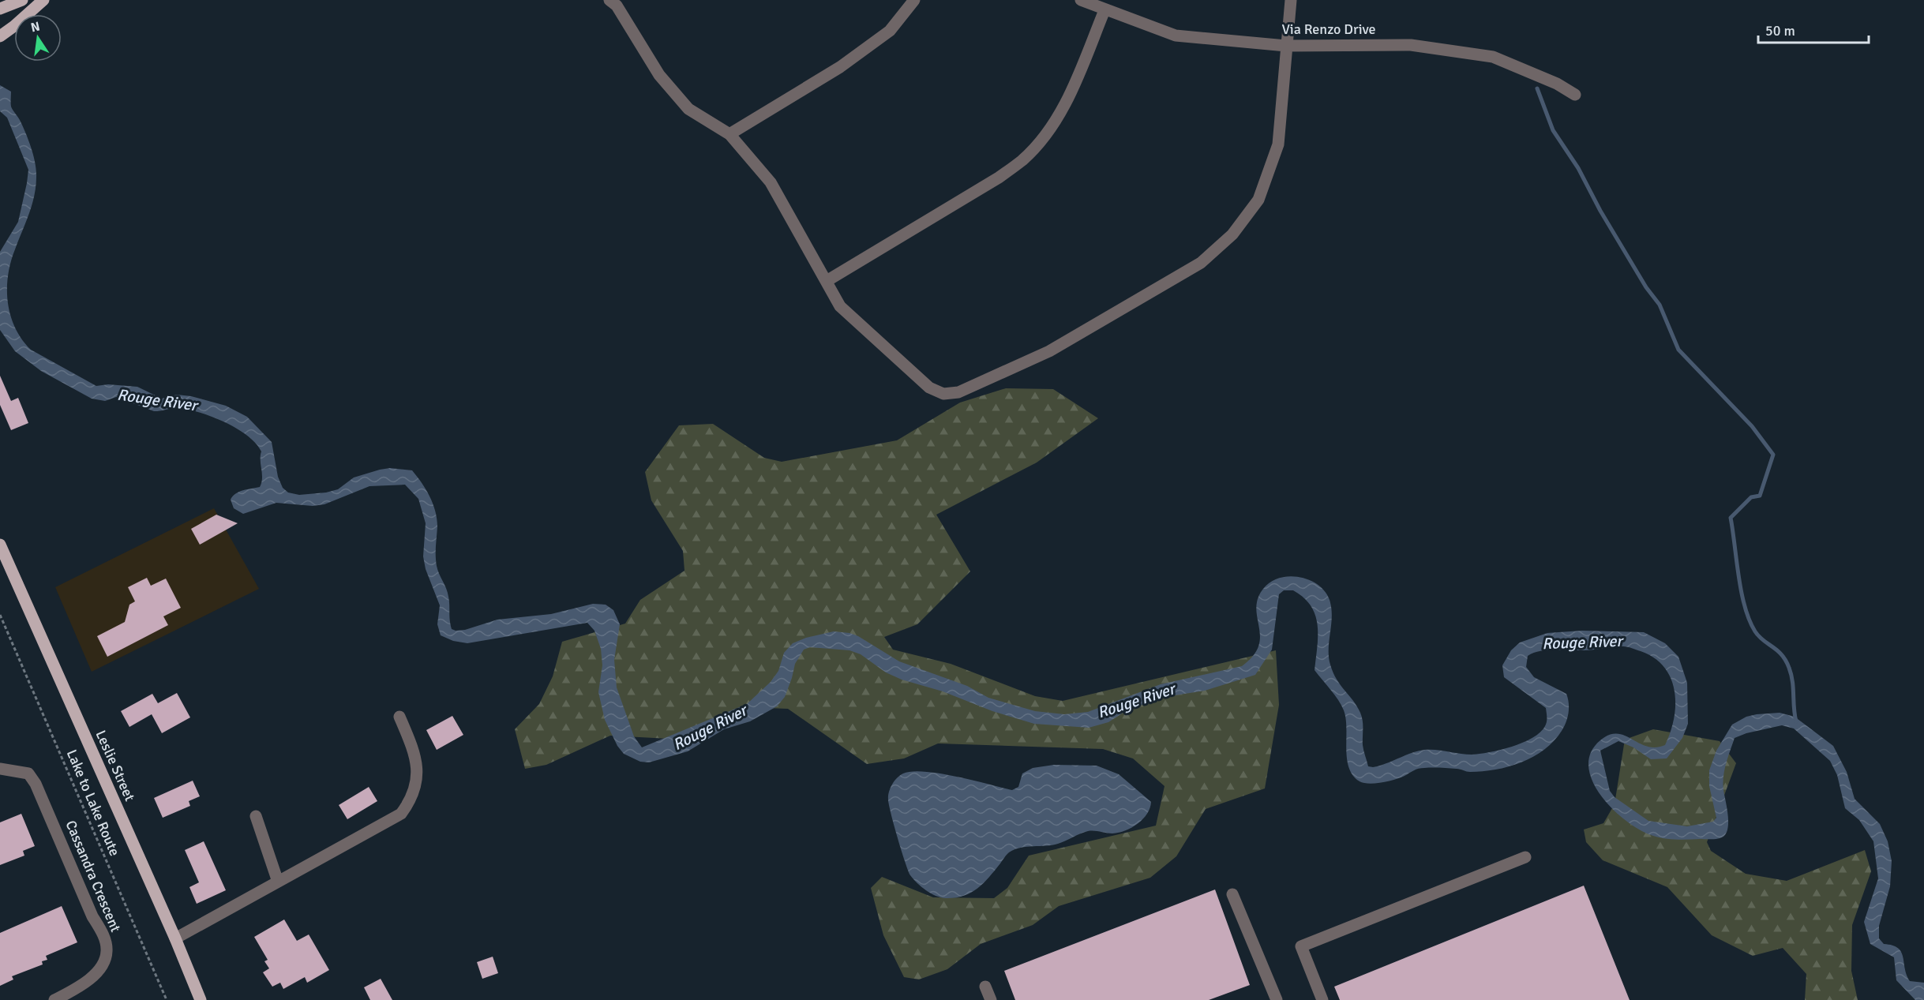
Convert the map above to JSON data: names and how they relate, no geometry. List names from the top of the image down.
{
  "streets": {
    "main road": ["Leslie Street"],
    "street": ["Via Renzo Drive", "Cassandra Crescent"],
    "path": ["Lake to Lake Route"]
  },
  "water": ["Rouge River"],
  "scale_bar": "50 m",
  "north": "top"
}
